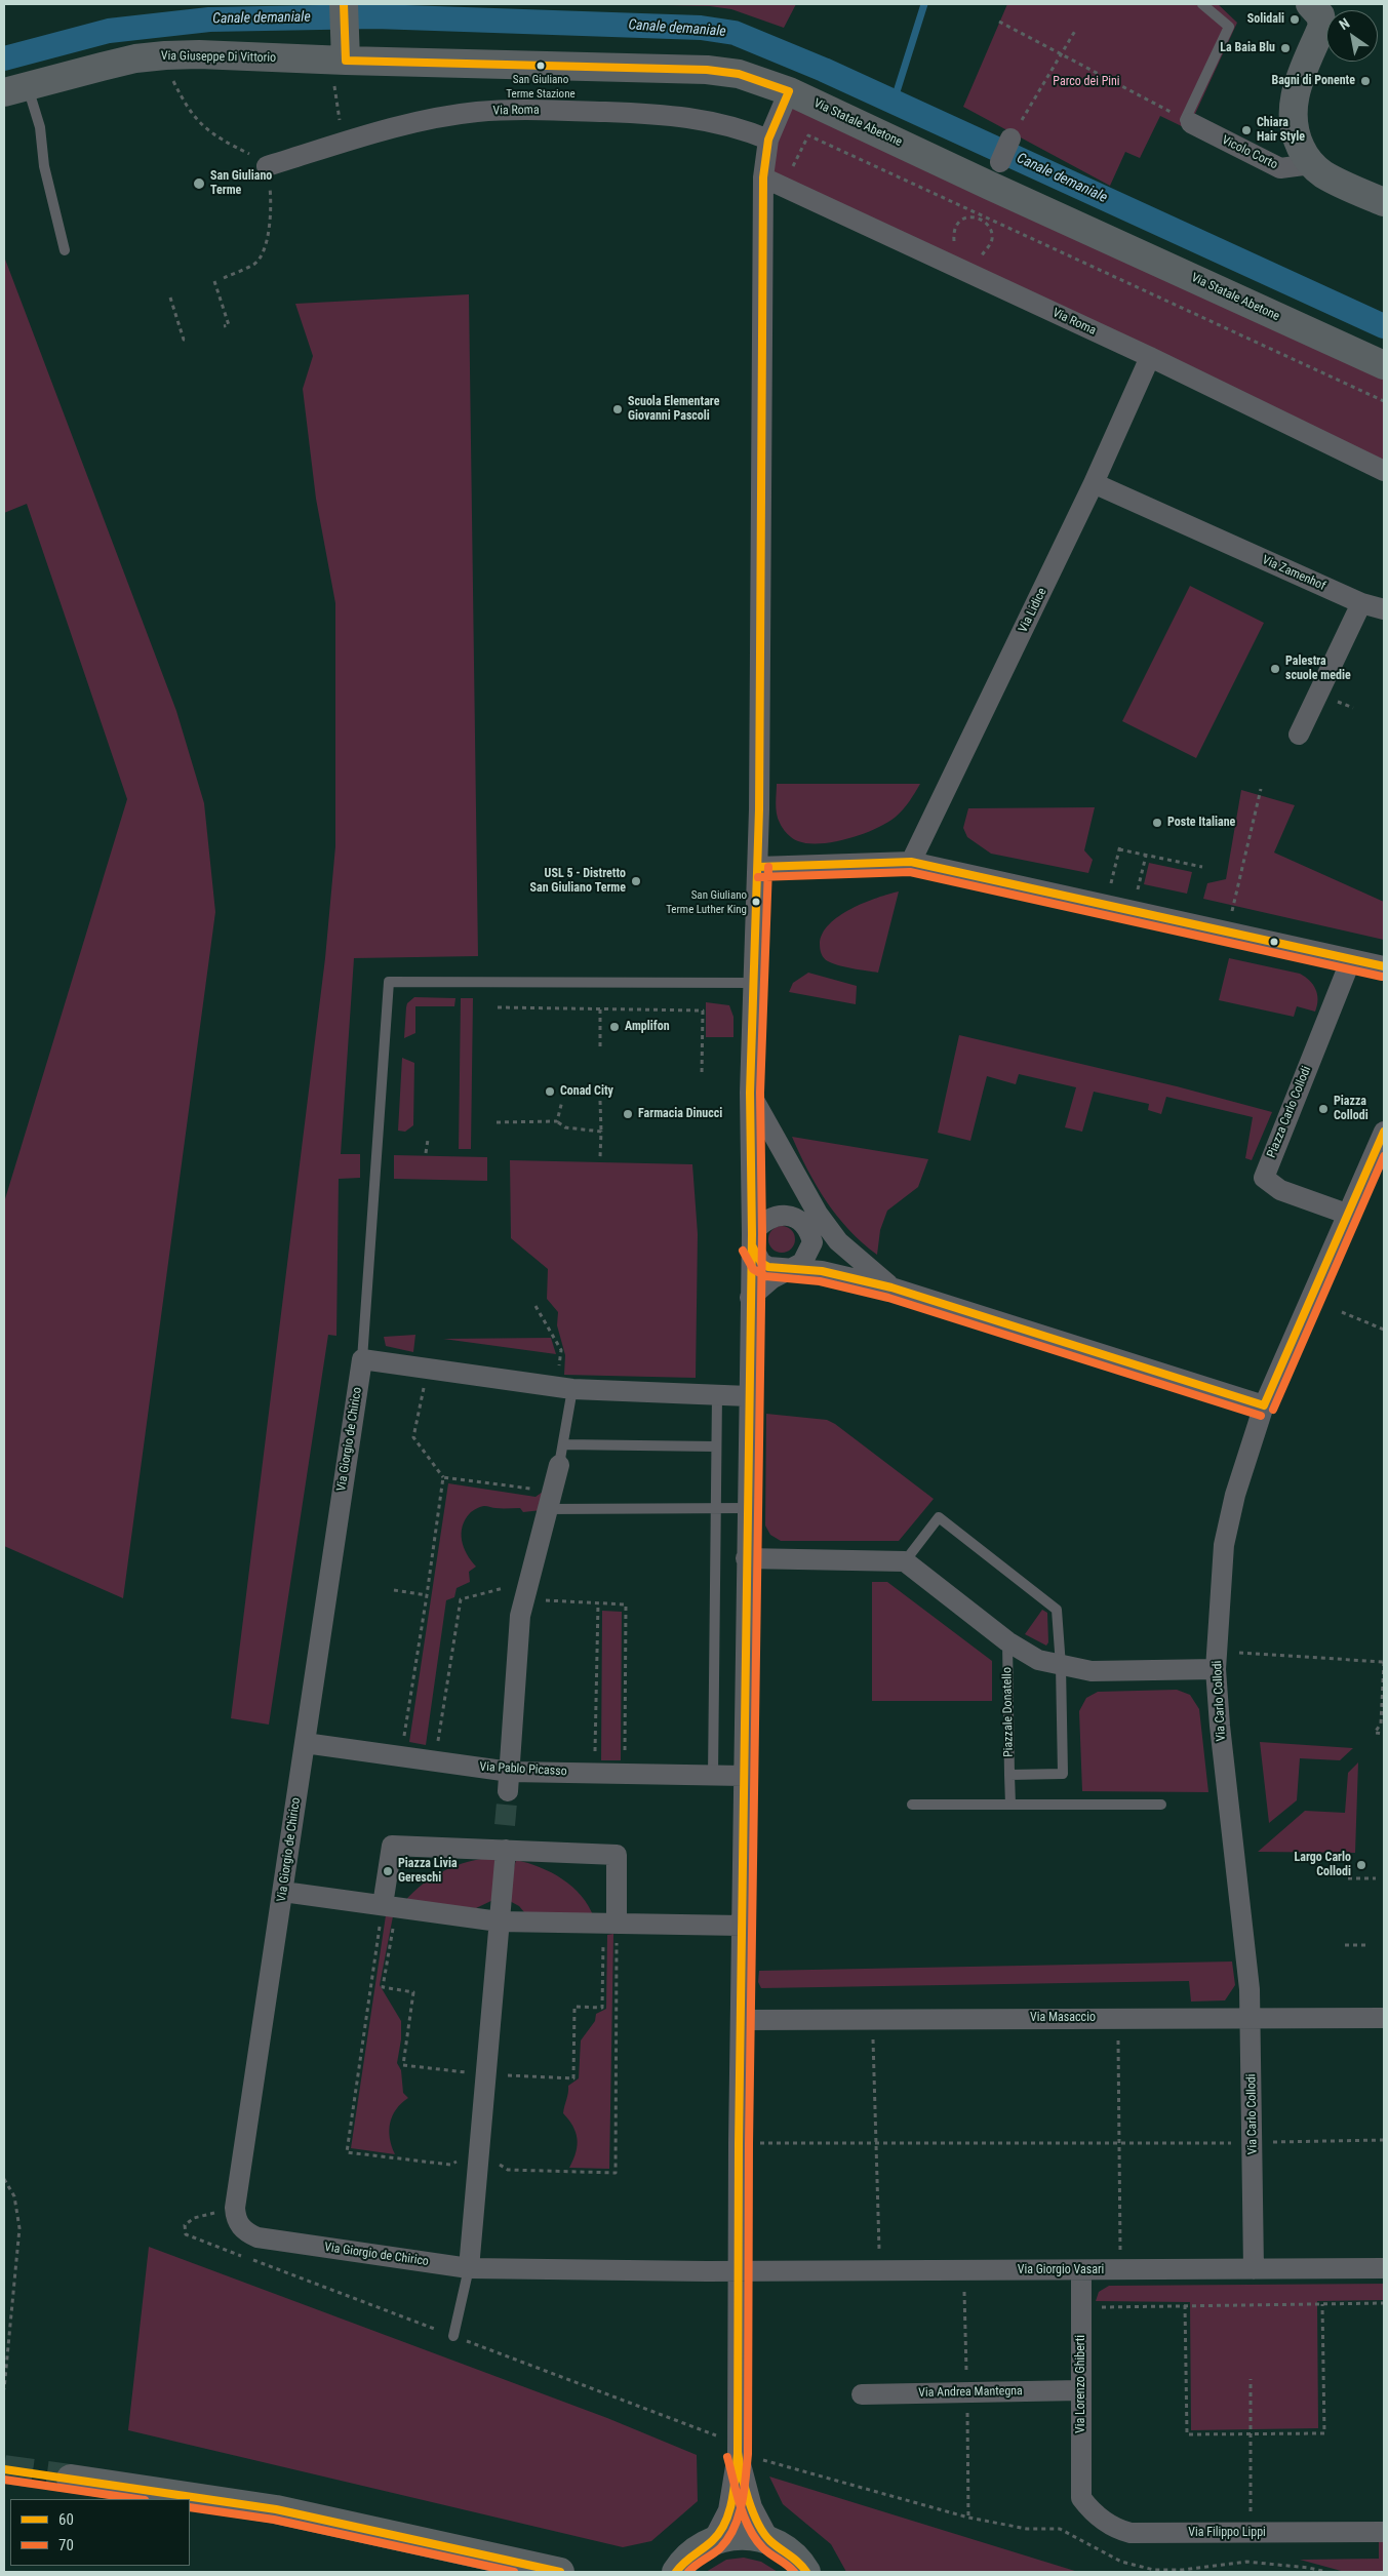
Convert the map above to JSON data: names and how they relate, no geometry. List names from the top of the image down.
{
  "streets": {
    "main road": ["Via Giuseppe Di Vittorio", "Via Statale Abetone"],
    "street": [
      "Via Roma",
      "Vicolo Corto",
      "Via Zamenhof",
      "Via Lidice",
      "Piazza Carlo Collodi",
      "Via Giorgio de Chirico",
      "Via Carlo Collodi",
      "Piazzale Donatello",
      "Via Pablo Picasso",
      "Via Masaccio",
      "Via Giorgio Vasari",
      "Via Lorenzo Ghiberti",
      "Via Andrea Mantegna",
      "Via Filippo Lippi"
    ]
  },
  "crossings": [
    ["Via Giuseppe Di Vittorio", "Via Statale Abetone"],
    ["Via Roma", "Via Lidice"],
    ["Via Zamenhof", "Via Lidice"],
    ["Piazza Carlo Collodi", "Via Carlo Collodi"],
    ["Via Giorgio de Chirico", "Via Pablo Picasso"],
    ["Via Giorgio de Chirico", "Via Giorgio Vasari"],
    ["Via Carlo Collodi", "Piazzale Donatello"],
    ["Via Carlo Collodi", "Via Masaccio"],
    ["Via Carlo Collodi", "Via Giorgio Vasari"],
    ["Via Giorgio Vasari", "Via Lorenzo Ghiberti"],
    ["Via Lorenzo Ghiberti", "Via Andrea Mantegna"],
    ["Via Lorenzo Ghiberti", "Via Filippo Lippi"]
  ],
  "water": ["Canale demaniale"],
  "parks": ["Parco dei Pini"],
  "places": [
    "Solidali",
    "La Baia Blu",
    "San Giuliano Terme Stazione",
    "Bagni di Ponente",
    "Chiara Hair Style",
    "San Giuliano Terme",
    "Scuola Elementare Giovanni Pascoli",
    "Palestra scuole medie",
    "Poste Italiane",
    "USL 5 - Distretto San Giuliano Terme",
    "San Giuliano Terme Luther King",
    "Amplifon",
    "Conad City",
    "Piazza Collodi",
    "Farmacia Dinucci",
    "Largo Carlo Collodi",
    "Piazza Livia Gereschi"
  ],
  "lines": ["transit line 60", "transit line 70"],
  "legend": ["60", "70"],
  "north": "top left"
}
